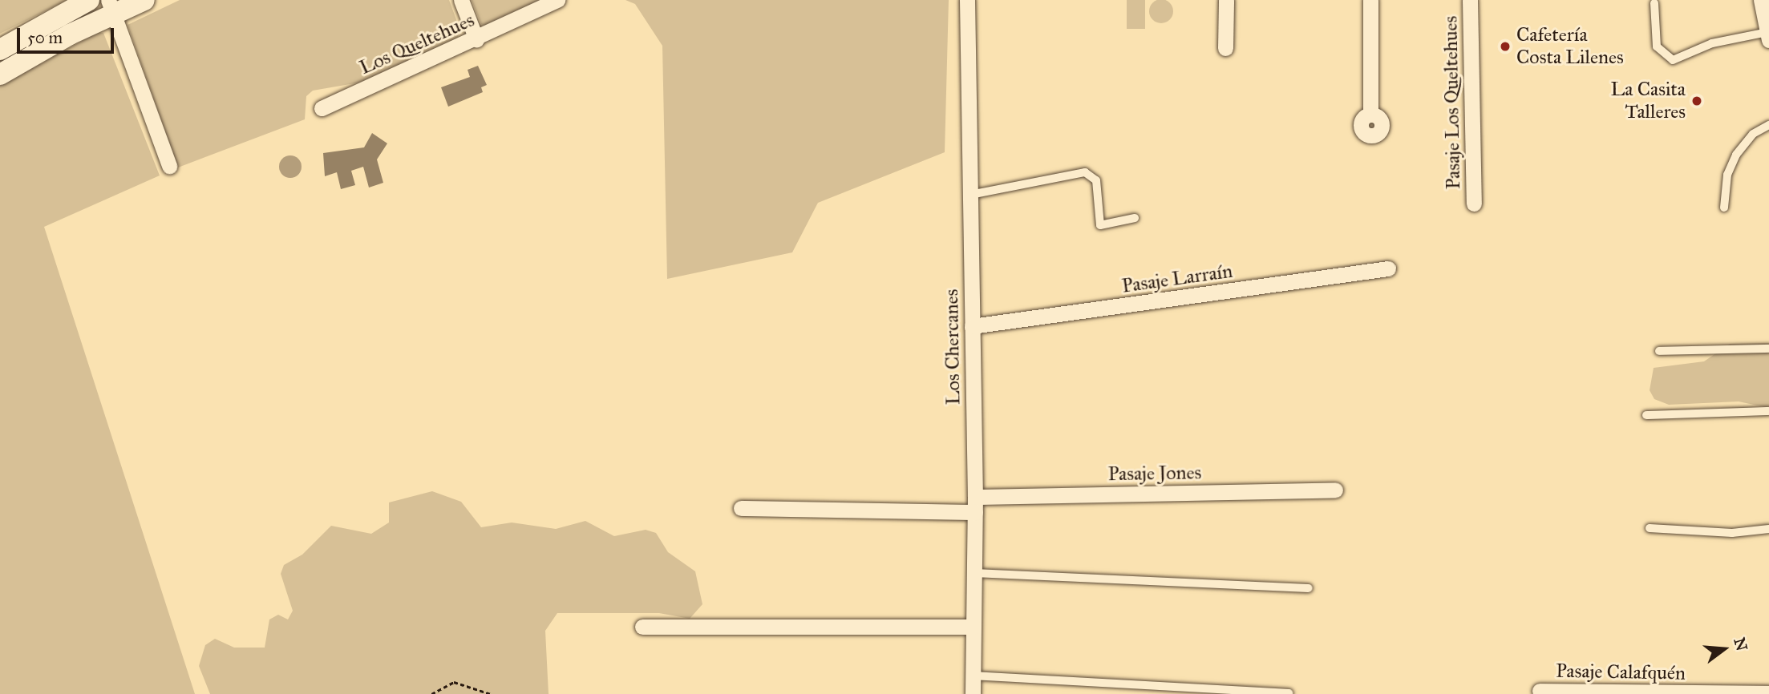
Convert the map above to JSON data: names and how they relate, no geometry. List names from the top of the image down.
{
  "streets": {
    "street": [
      "Los Queltehues",
      "Pasaje Los Queltehues",
      "Pasaje Larraín",
      "Los Chercanes",
      "Pasaje Jones",
      "Pasaje Calafquén"
    ]
  },
  "crossings": [
    ["Pasaje Larraín", "Los Chercanes"],
    ["Los Chercanes", "Pasaje Jones"]
  ],
  "places": ["Cafetería Costa Lilenes", "La Casita Talleres"],
  "scale_bar": "50 m",
  "north": "right"
}
